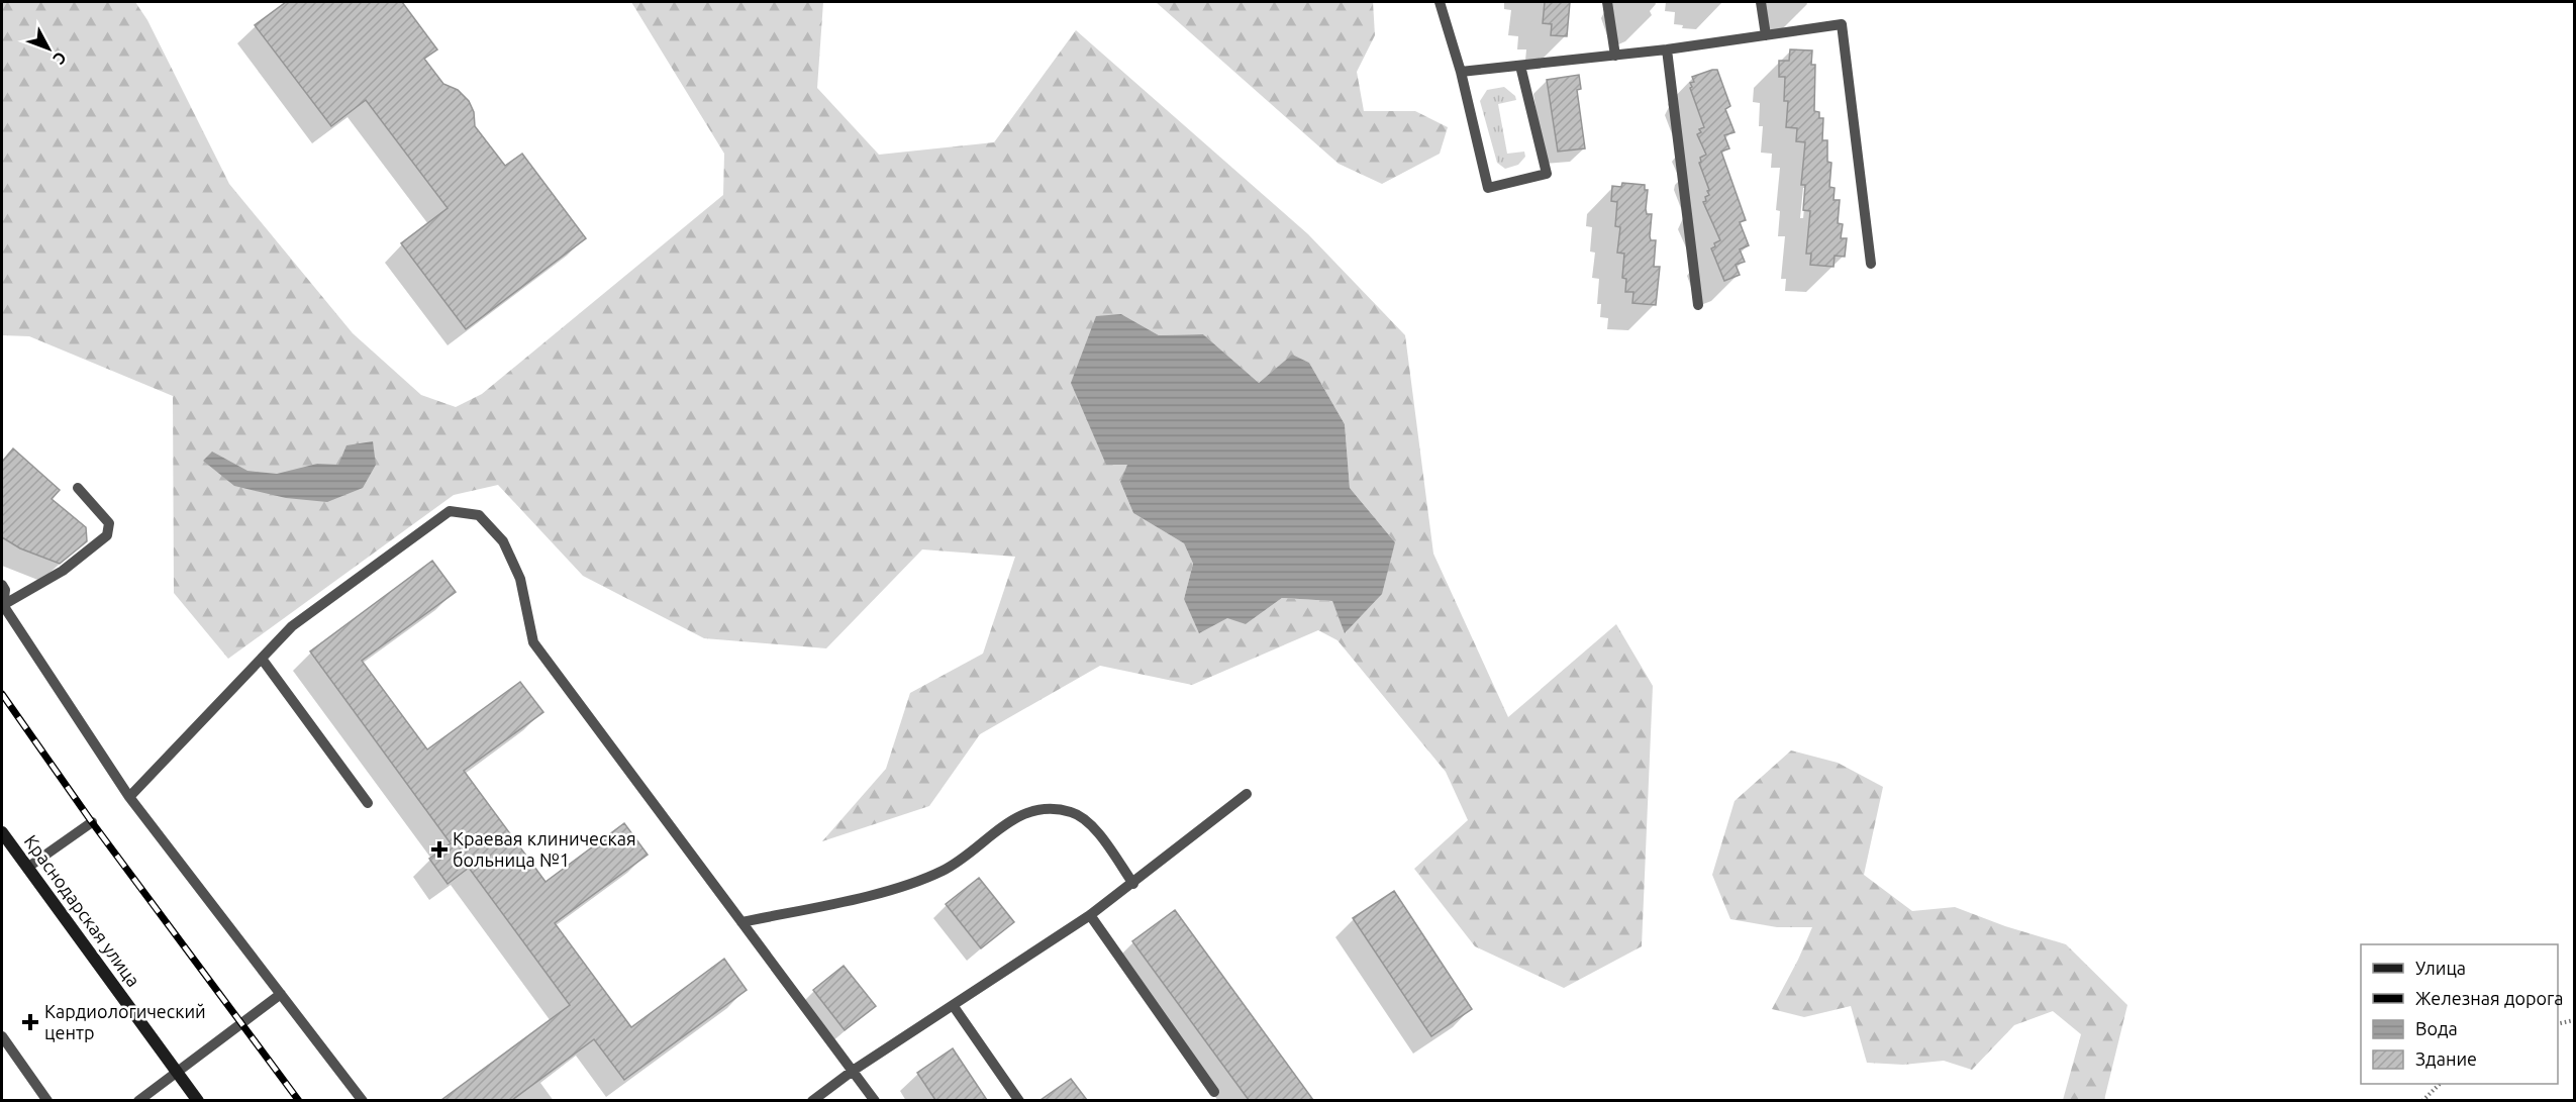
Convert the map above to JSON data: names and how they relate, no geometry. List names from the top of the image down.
{
  "streets": {
    "main road": ["Краснодарская улица"]
  },
  "places": {
    "health": ["Краевая клиническая больница №1", "Кардиологический центр"]
  },
  "legend": [
    "Улица",
    "Железная дорога",
    "Вода",
    "Здание"
  ],
  "north": "bottom right"
}
